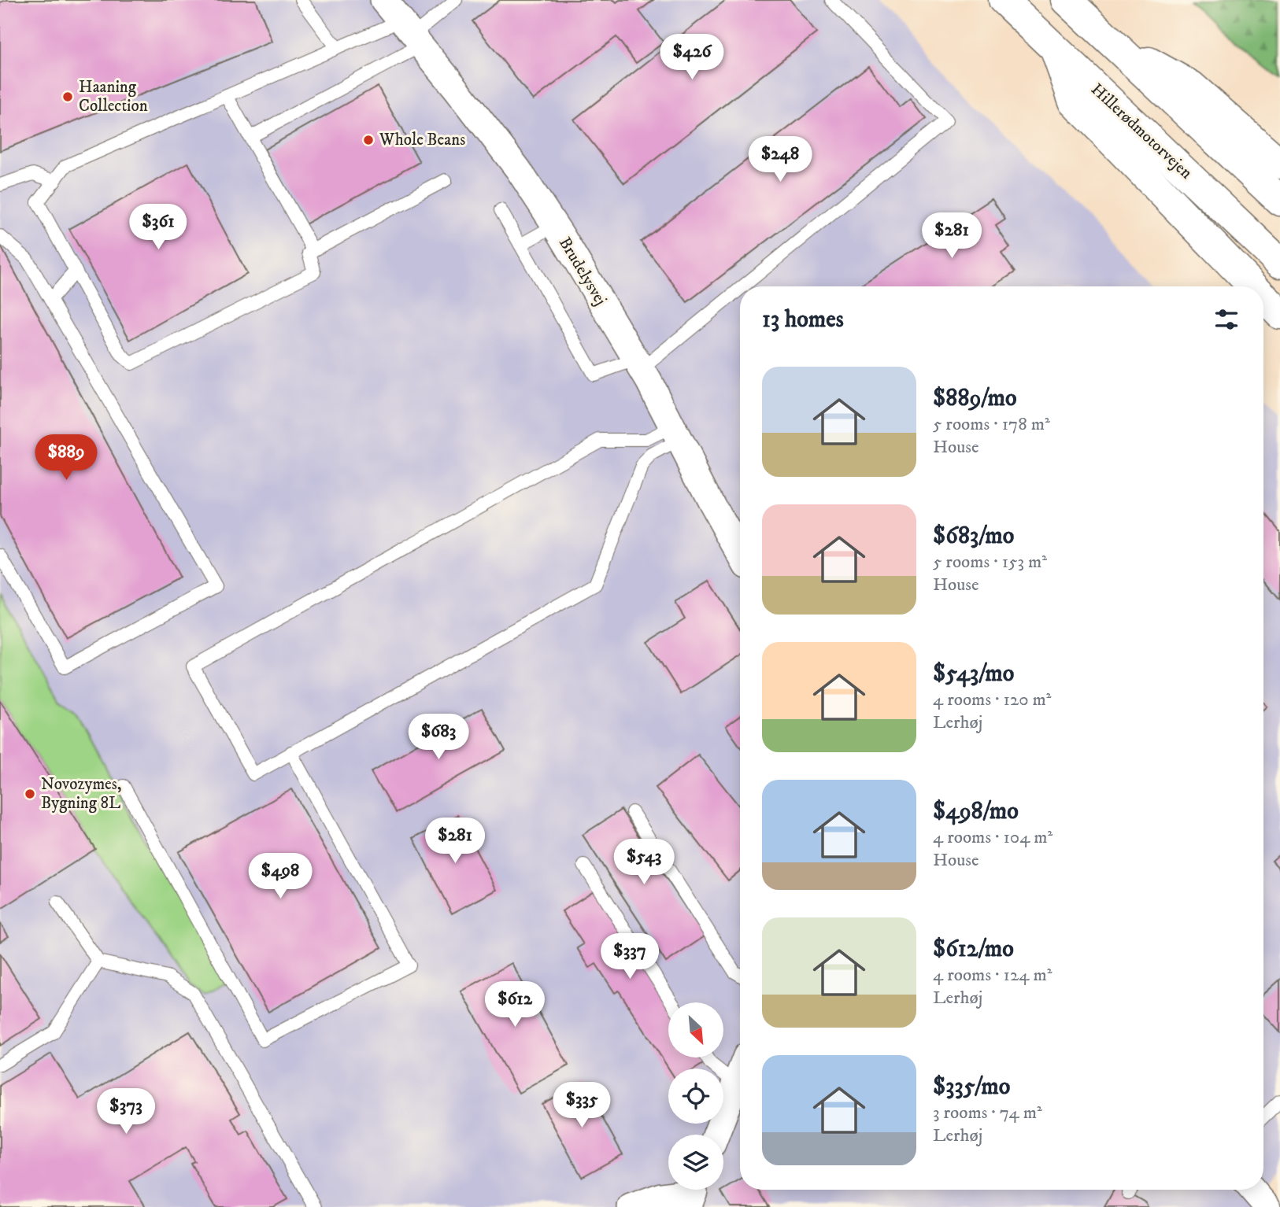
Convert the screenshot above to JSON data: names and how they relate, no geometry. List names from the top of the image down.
{
  "streets": {
    "highway": ["Hillerødmotorvejen"],
    "street": ["Brudelysvej"]
  },
  "places": ["Haaning Collection", "Whole Beans", "Novozymes, Bygning 8L"],
  "north": "bottom right",
  "page": {
    "price": [
      "$426",
      "$248",
      "$361",
      "$281",
      "$889",
      "$683",
      "$281",
      "$543",
      "$498",
      "$337",
      "$612",
      "$335",
      "$373"
    ],
    "heading": "13 homes",
    "list": [
      {
        "name": "$889/mo",
        "note": "5 rooms · 178 m² · House"
      },
      {
        "name": "$683/mo",
        "note": "5 rooms · 153 m² · House"
      },
      {
        "name": "$543/mo",
        "note": "4 rooms · 120 m² · Lerhøj"
      },
      {
        "name": "$498/mo",
        "note": "4 rooms · 104 m² · House"
      },
      {
        "name": "$612/mo",
        "note": "4 rooms · 124 m² · Lerhøj"
      },
      {
        "name": "$335/mo",
        "note": "3 rooms · 74 m² · Lerhøj"
      }
    ]
  }
}
